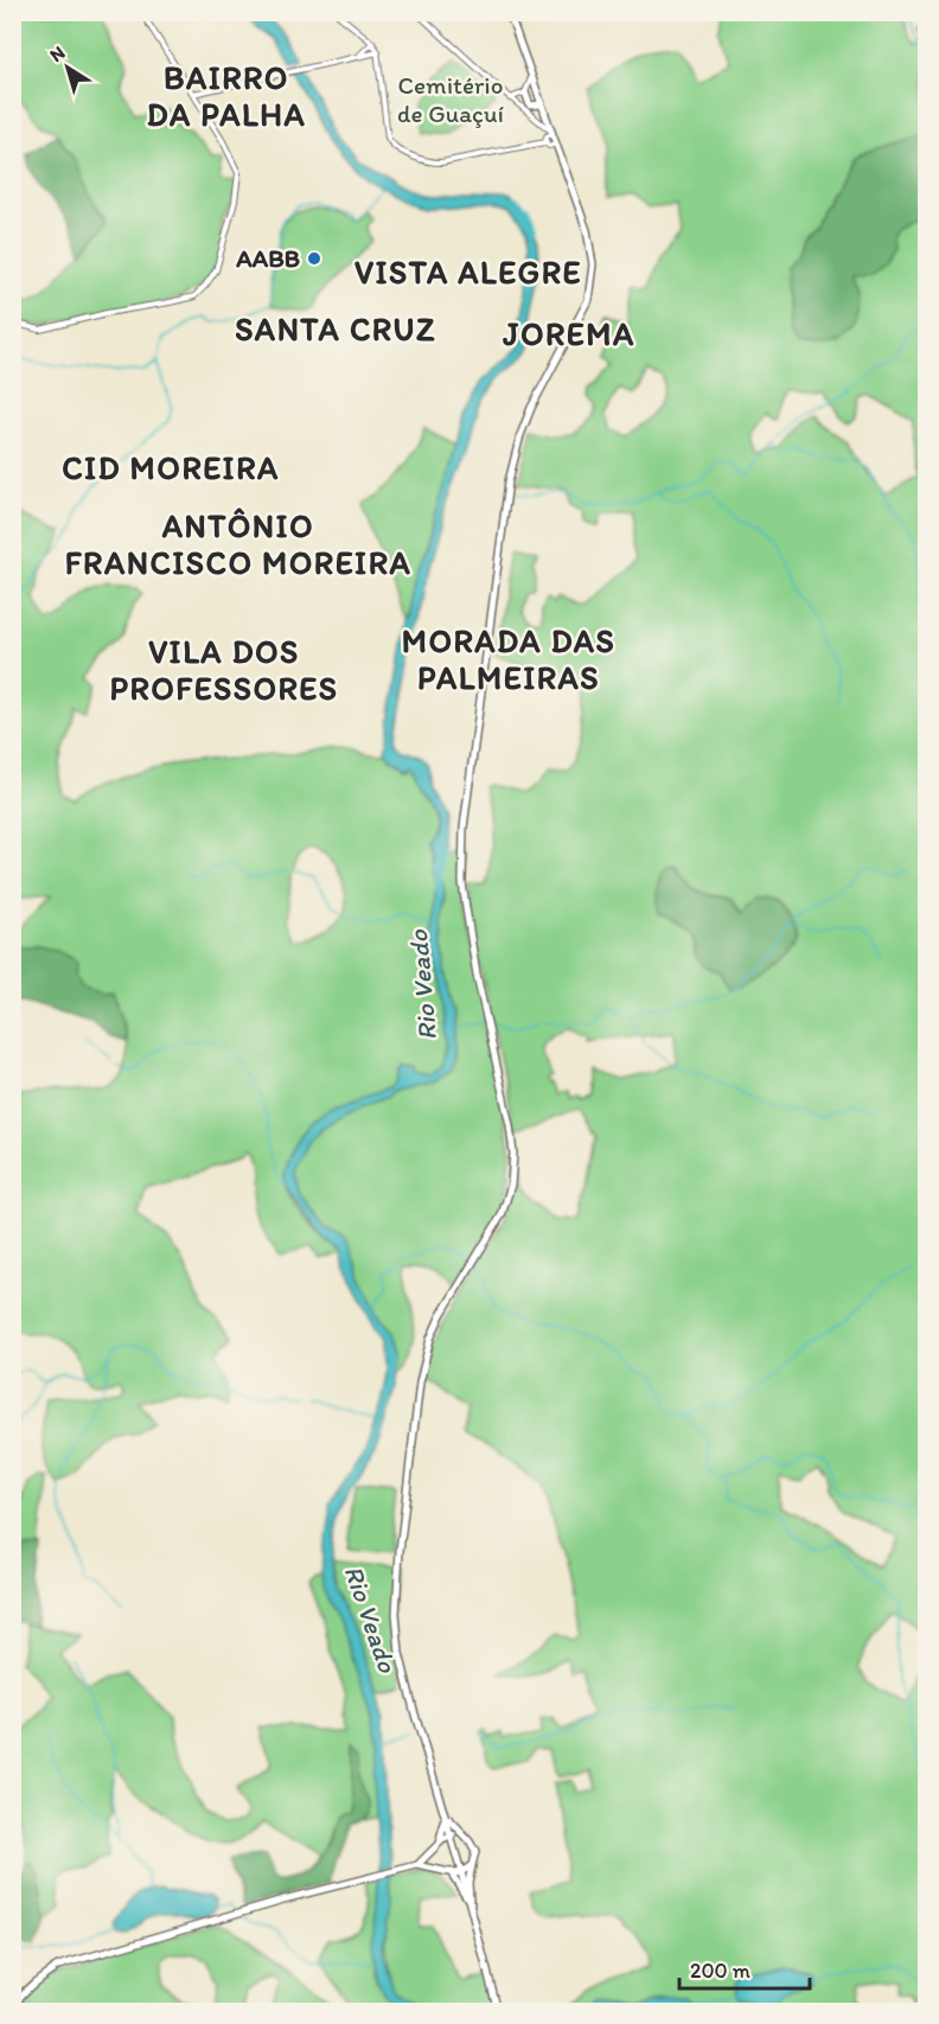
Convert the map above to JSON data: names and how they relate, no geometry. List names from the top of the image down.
{
  "districts": [
    "BAIRRO DA PALHA",
    "VISTA ALEGRE",
    "SANTA CRUZ",
    "JOREMA",
    "CID MOREIRA",
    "ANTÔNIO FRANCISCO MOREIRA",
    "MORADA DAS PALMEIRAS",
    "VILA DOS PROFESSORES"
  ],
  "water": ["Rio Veado"],
  "parks": ["Cemitério de Guaçuí"],
  "places": ["AABB"],
  "scale_bar": "200 m",
  "north": "top left"
}
